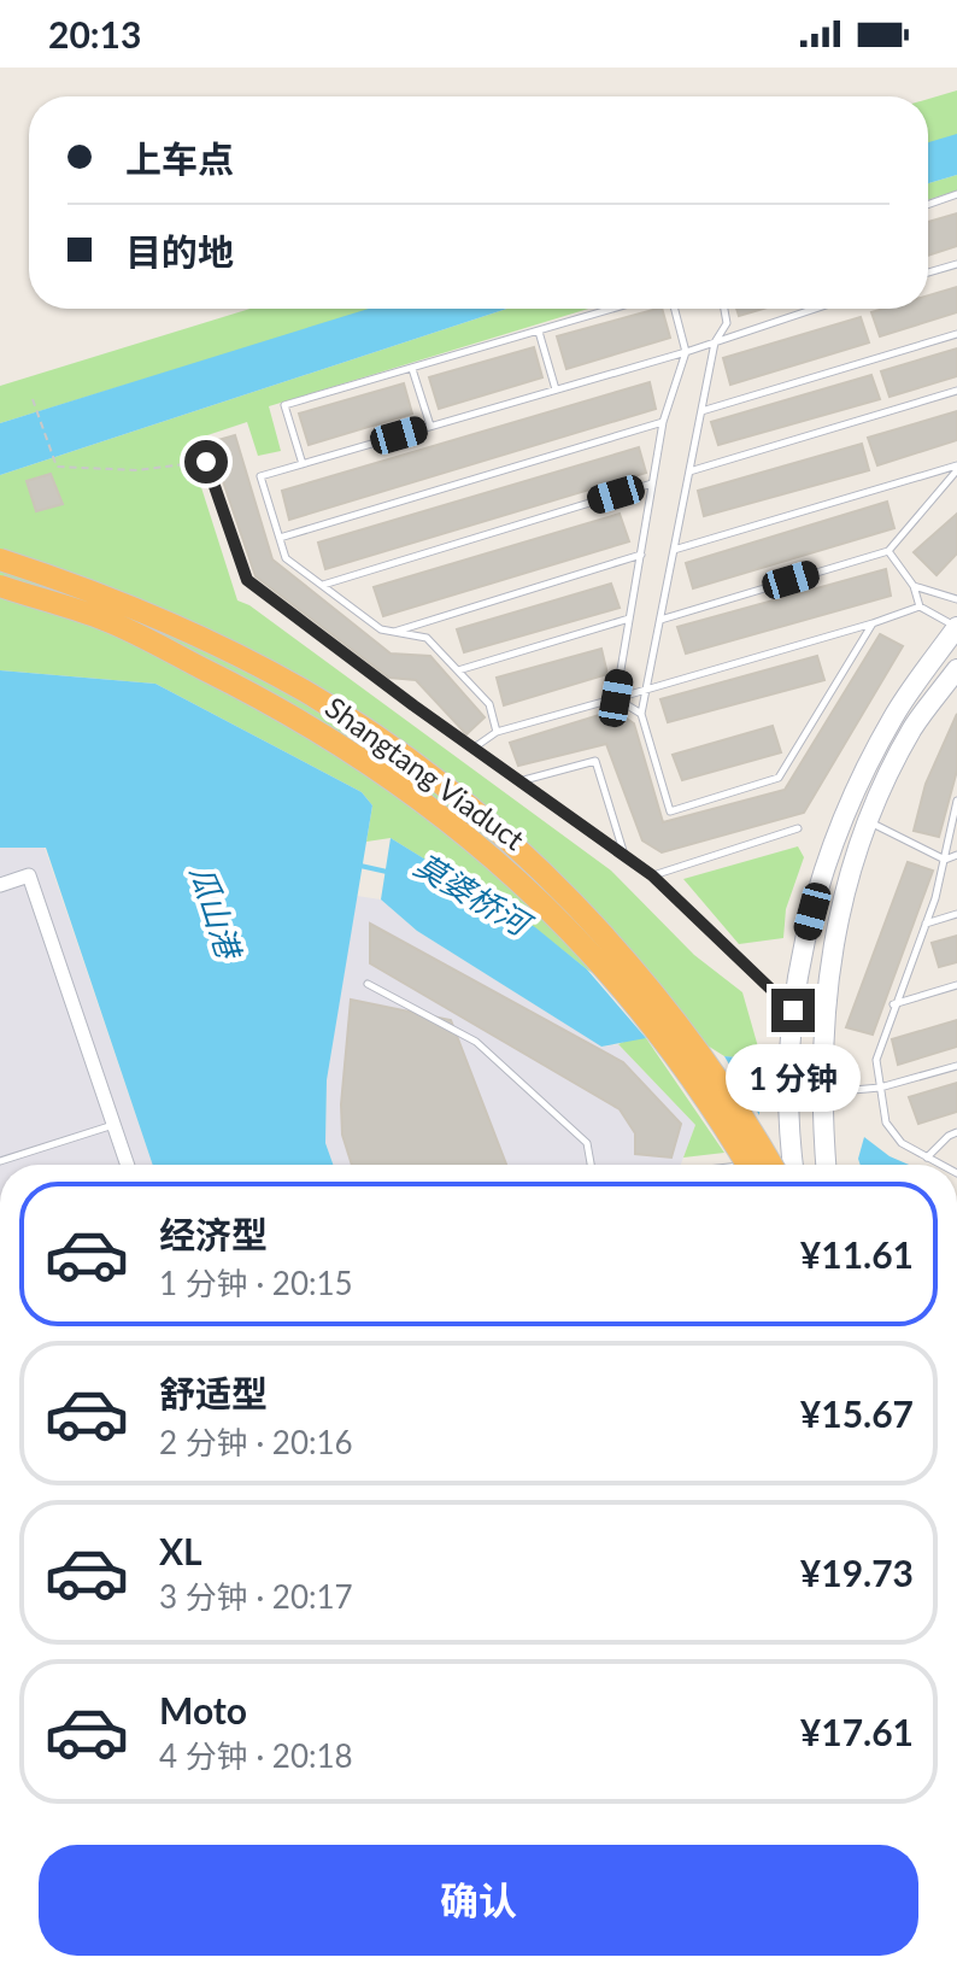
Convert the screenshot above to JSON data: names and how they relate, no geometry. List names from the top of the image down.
{
  "streets": {
    "highway": ["Shangtang Viaduct"]
  },
  "water": ["莫婆桥河", "瓜山港"],
  "page": {
    "status": "20:13",
    "banner": ["上车点", "目的地"],
    "bubble": "1 分钟",
    "list": [
      {
        "name": "经济型",
        "note": "1 分钟 · 20:15",
        "value": "¥11.61"
      },
      {
        "name": "舒适型",
        "note": "2 分钟 · 20:16",
        "value": "¥15.67"
      },
      {
        "name": "XL",
        "note": "3 分钟 · 20:17",
        "value": "¥19.73"
      },
      {
        "name": "Moto",
        "note": "4 分钟 · 20:18",
        "value": "¥17.61"
      }
    ],
    "buttons": "确认"
  }
}
